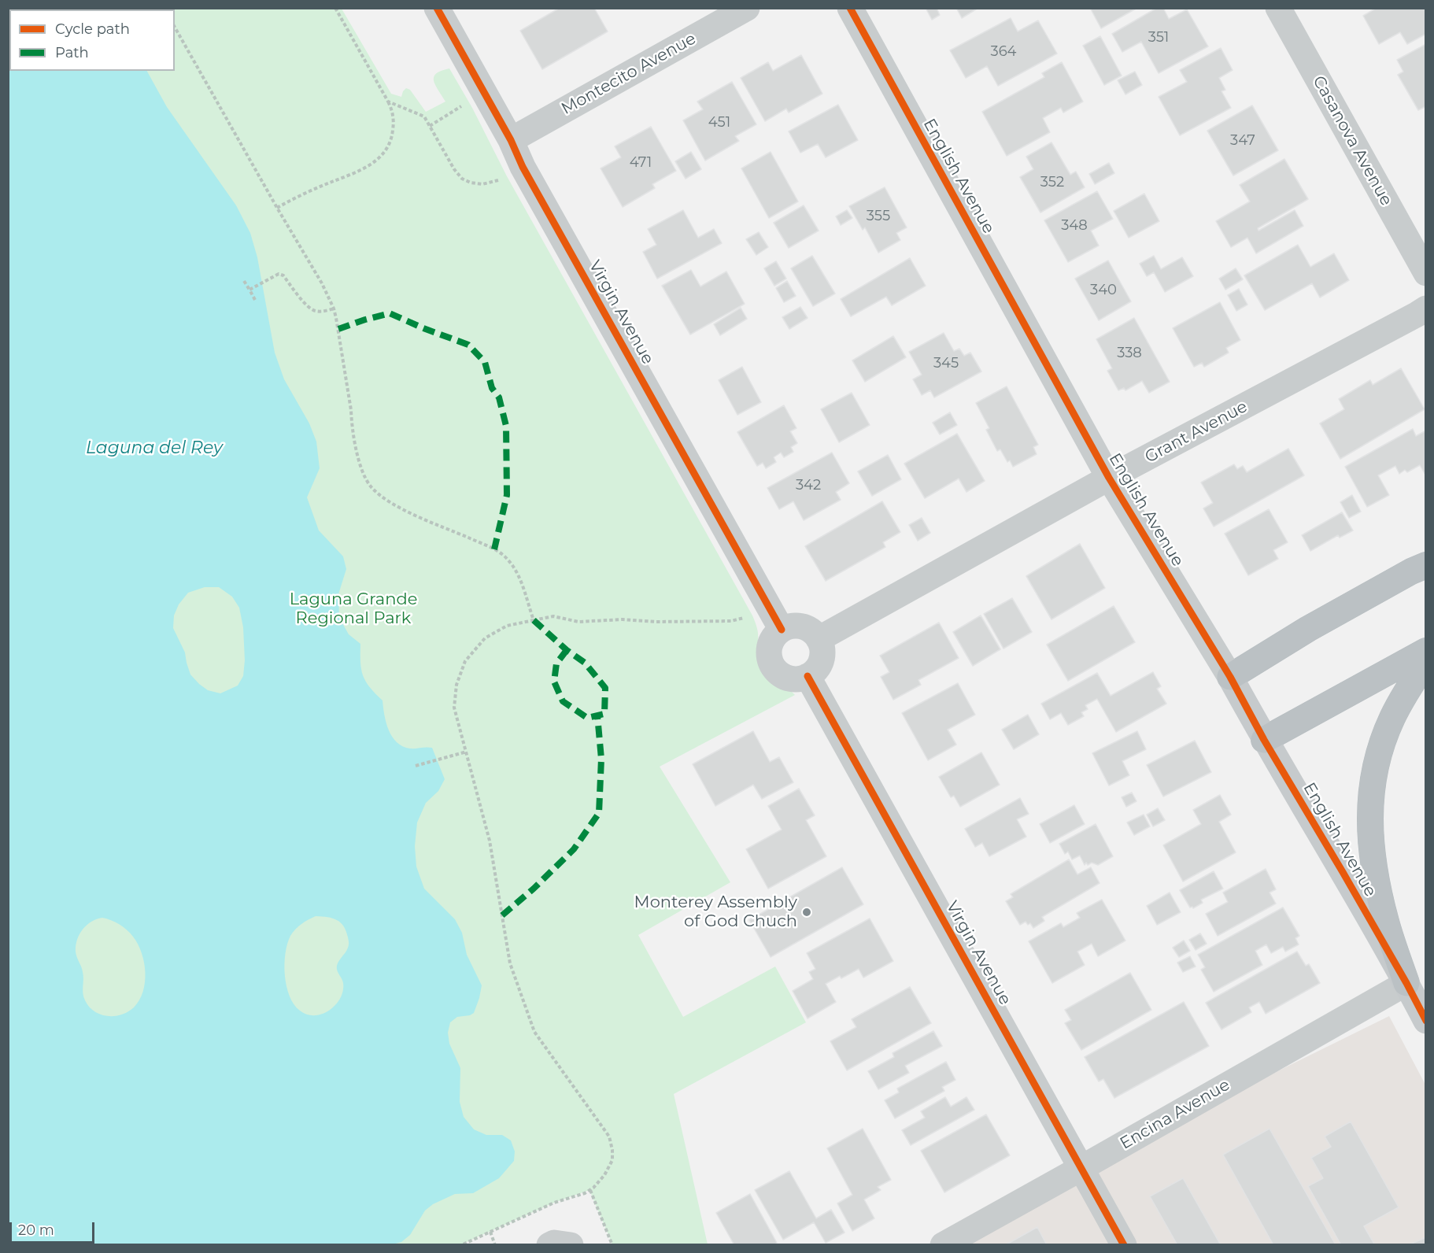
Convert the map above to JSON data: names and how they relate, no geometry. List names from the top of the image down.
{
  "streets": {
    "main road": ["English Avenue"],
    "street": [
      "Montecito Avenue",
      "Casanova Avenue",
      "Virgin Avenue",
      "Grant Avenue",
      "Encina Avenue"
    ]
  },
  "crossings": [
    ["Montecito Avenue", "Virgin Avenue"],
    ["English Avenue", "Grant Avenue"],
    ["English Avenue", "Encina Avenue"],
    ["Virgin Avenue", "Grant Avenue"],
    ["Virgin Avenue", "Encina Avenue"]
  ],
  "water": ["Laguna del Rey"],
  "parks": ["Laguna Grande Regional Park"],
  "places": ["Monterey Assembly of God Chuch"],
  "house_numbers": [
    "351",
    "364",
    "451",
    "347",
    "471",
    "352",
    "355",
    "348",
    "340",
    "338",
    "345",
    "342"
  ],
  "legend": ["Cycle path", "Path"],
  "scale_bar": "20 m"
}
